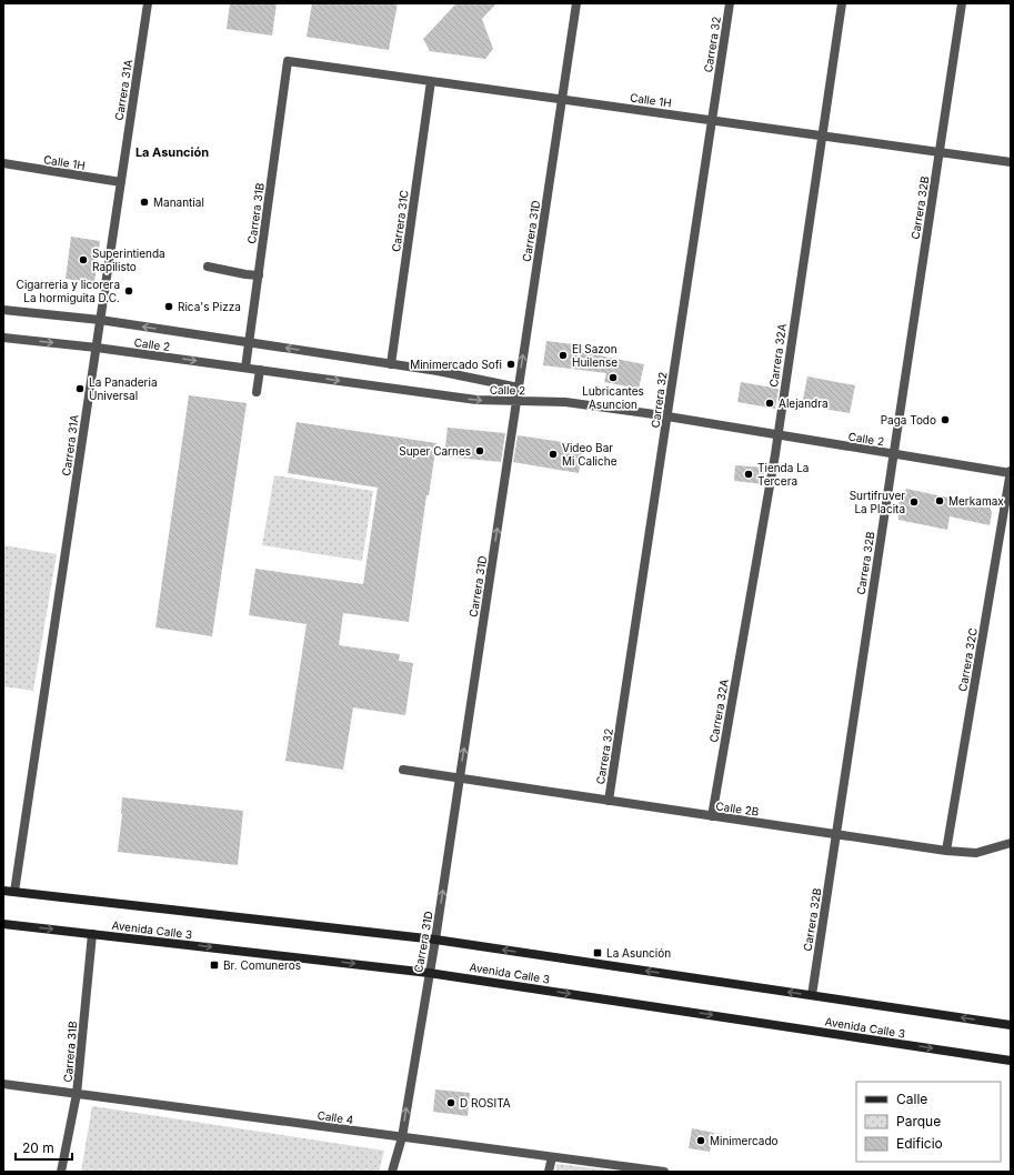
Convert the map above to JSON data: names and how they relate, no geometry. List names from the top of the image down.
{
  "streets": {
    "main road": ["Avenida Calle 3"],
    "street": [
      "Carrera 32",
      "Carrera 31A",
      "Calle 1H",
      "Carrera 32B",
      "Carrera 31B",
      "Carrera 31C",
      "Carrera 31D",
      "Calle 2",
      "Carrera 32A",
      "Carrera 32C",
      "Calle 2B",
      "Calle 4"
    ]
  },
  "crossings": [
    ["Carrera 32", "Calle 1H"],
    ["Carrera 32", "Calle 2"],
    ["Carrera 32", "Calle 2B"],
    ["Carrera 31A", "Calle 1H"],
    ["Carrera 31A", "Calle 2"],
    ["Carrera 31A", "Avenida Calle 3"],
    ["Calle 1H", "Carrera 32B"],
    ["Calle 1H", "Carrera 31B"],
    ["Calle 1H", "Carrera 31C"],
    ["Calle 1H", "Carrera 31D"],
    ["Calle 1H", "Carrera 32A"],
    ["Carrera 32B", "Calle 2"],
    ["Carrera 32B", "Calle 2B"],
    ["Carrera 32B", "Avenida Calle 3"],
    ["Carrera 31B", "Calle 2"],
    ["Carrera 31B", "Avenida Calle 3"],
    ["Carrera 31B", "Calle 4"],
    ["Carrera 31C", "Calle 2"],
    ["Carrera 31D", "Calle 2"],
    ["Carrera 31D", "Calle 2B"],
    ["Carrera 31D", "Avenida Calle 3"],
    ["Carrera 31D", "Calle 4"],
    ["Calle 2", "Carrera 32A"],
    ["Calle 2", "Carrera 32C"],
    ["Carrera 32A", "Calle 2B"],
    ["Carrera 32C", "Calle 2B"]
  ],
  "one_way": ["Carrera 31D"],
  "districts": ["La Asunción"],
  "places": {
    "other": [
      "Manantial",
      "Superintienda Rapilisto",
      "Cigarreria y licorera La hormiguita D.C.",
      "Rica's Pizza",
      "El Sazon Huilense",
      "Minimercado Sofi",
      "Lubricantes Asuncion",
      "La Panaderia Universal",
      "Alejandra",
      "Paga Todo",
      "Super Carnes",
      "Video Bar Mi Caliche",
      "Tienda La Tercera",
      "Merkamax",
      "Surtifruver La Placita",
      "D ROSITA",
      "Minimercado"
    ],
    "transit": ["La Asunción", "Br. Comuneros"]
  },
  "legend": ["Calle", "Parque", "Edificio"],
  "scale_bar": "20 m"
}
